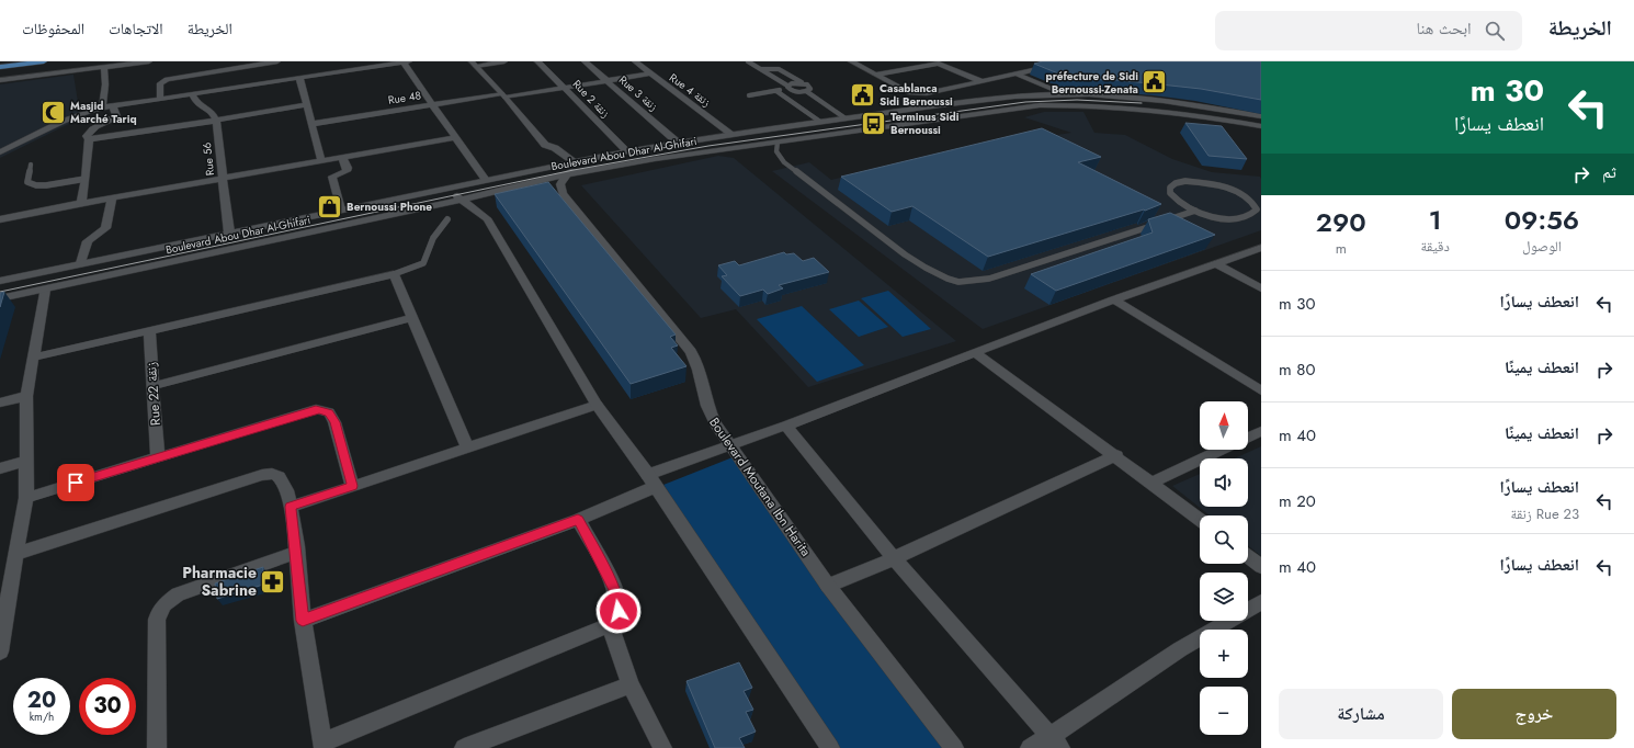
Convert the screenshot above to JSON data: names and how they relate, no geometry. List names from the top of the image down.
{
  "streets": {
    "street": [
      "Rue 4 زنقة",
      "Rue 3 زنقة",
      "Rue 48",
      "Rue 2 زنقة",
      "Boulevard Abou Dhar Al-Ghifari",
      "Rue 56",
      "Rue 22 زنقة",
      "Boulevard Moutana Ibn Harita"
    ]
  },
  "crossings": [
    ["Rue 4 زنقة", "Rue 48"],
    ["Rue 4 زنقة", "Boulevard Abou Dhar Al-Ghifari"],
    ["Rue 3 زنقة", "Rue 48"],
    ["Rue 3 زنقة", "Boulevard Abou Dhar Al-Ghifari"],
    ["Rue 48", "Rue 2 زنقة"],
    ["Rue 2 زنقة", "Boulevard Abou Dhar Al-Ghifari"],
    ["Boulevard Abou Dhar Al-Ghifari", "Rue 56"],
    ["Boulevard Abou Dhar Al-Ghifari", "Boulevard Moutana Ibn Harita"]
  ],
  "places": {
    "public building": ["préfecture de Sidi Bernoussi-Zenata", "Casablanca Sidi Bernoussi"],
    "mosque": ["Masjid Marché Tariq"],
    "bus stop": ["Terminus Sidi Bernoussi"],
    "shop": ["Bernoussi Phone"],
    "pharmacy": ["Pharmacie Sabrine"]
  },
  "north": "top",
  "page": {
    "header": "الخريطة",
    "search": "ابحث هنا",
    "nav": ["الخريطة", "الاتجاهات", "المحفوظات"],
    "turn": ["30 m", "انعطف يسارًا"],
    "then": "ثم",
    "eta": [
      "09:56",
      "الوصول",
      "1",
      "دقيقة",
      "290",
      "m"
    ],
    "list": [
      {
        "name": "انعطف يسارًا",
        "value": "30 m"
      },
      {
        "name": "انعطف يمينًا",
        "value": "80 m"
      },
      {
        "name": "انعطف يمينًا",
        "value": "40 m"
      },
      {
        "name": "انعطف يسارًا",
        "note": "Rue 23 زنقة",
        "value": "20 m"
      },
      {
        "name": "انعطف يسارًا",
        "value": "40 m"
      }
    ],
    "map_buttons": ["+", "−"],
    "speed": "20 km/h",
    "limit": "30",
    "buttons": ["خروج", "مشاركة"]
  }
}
